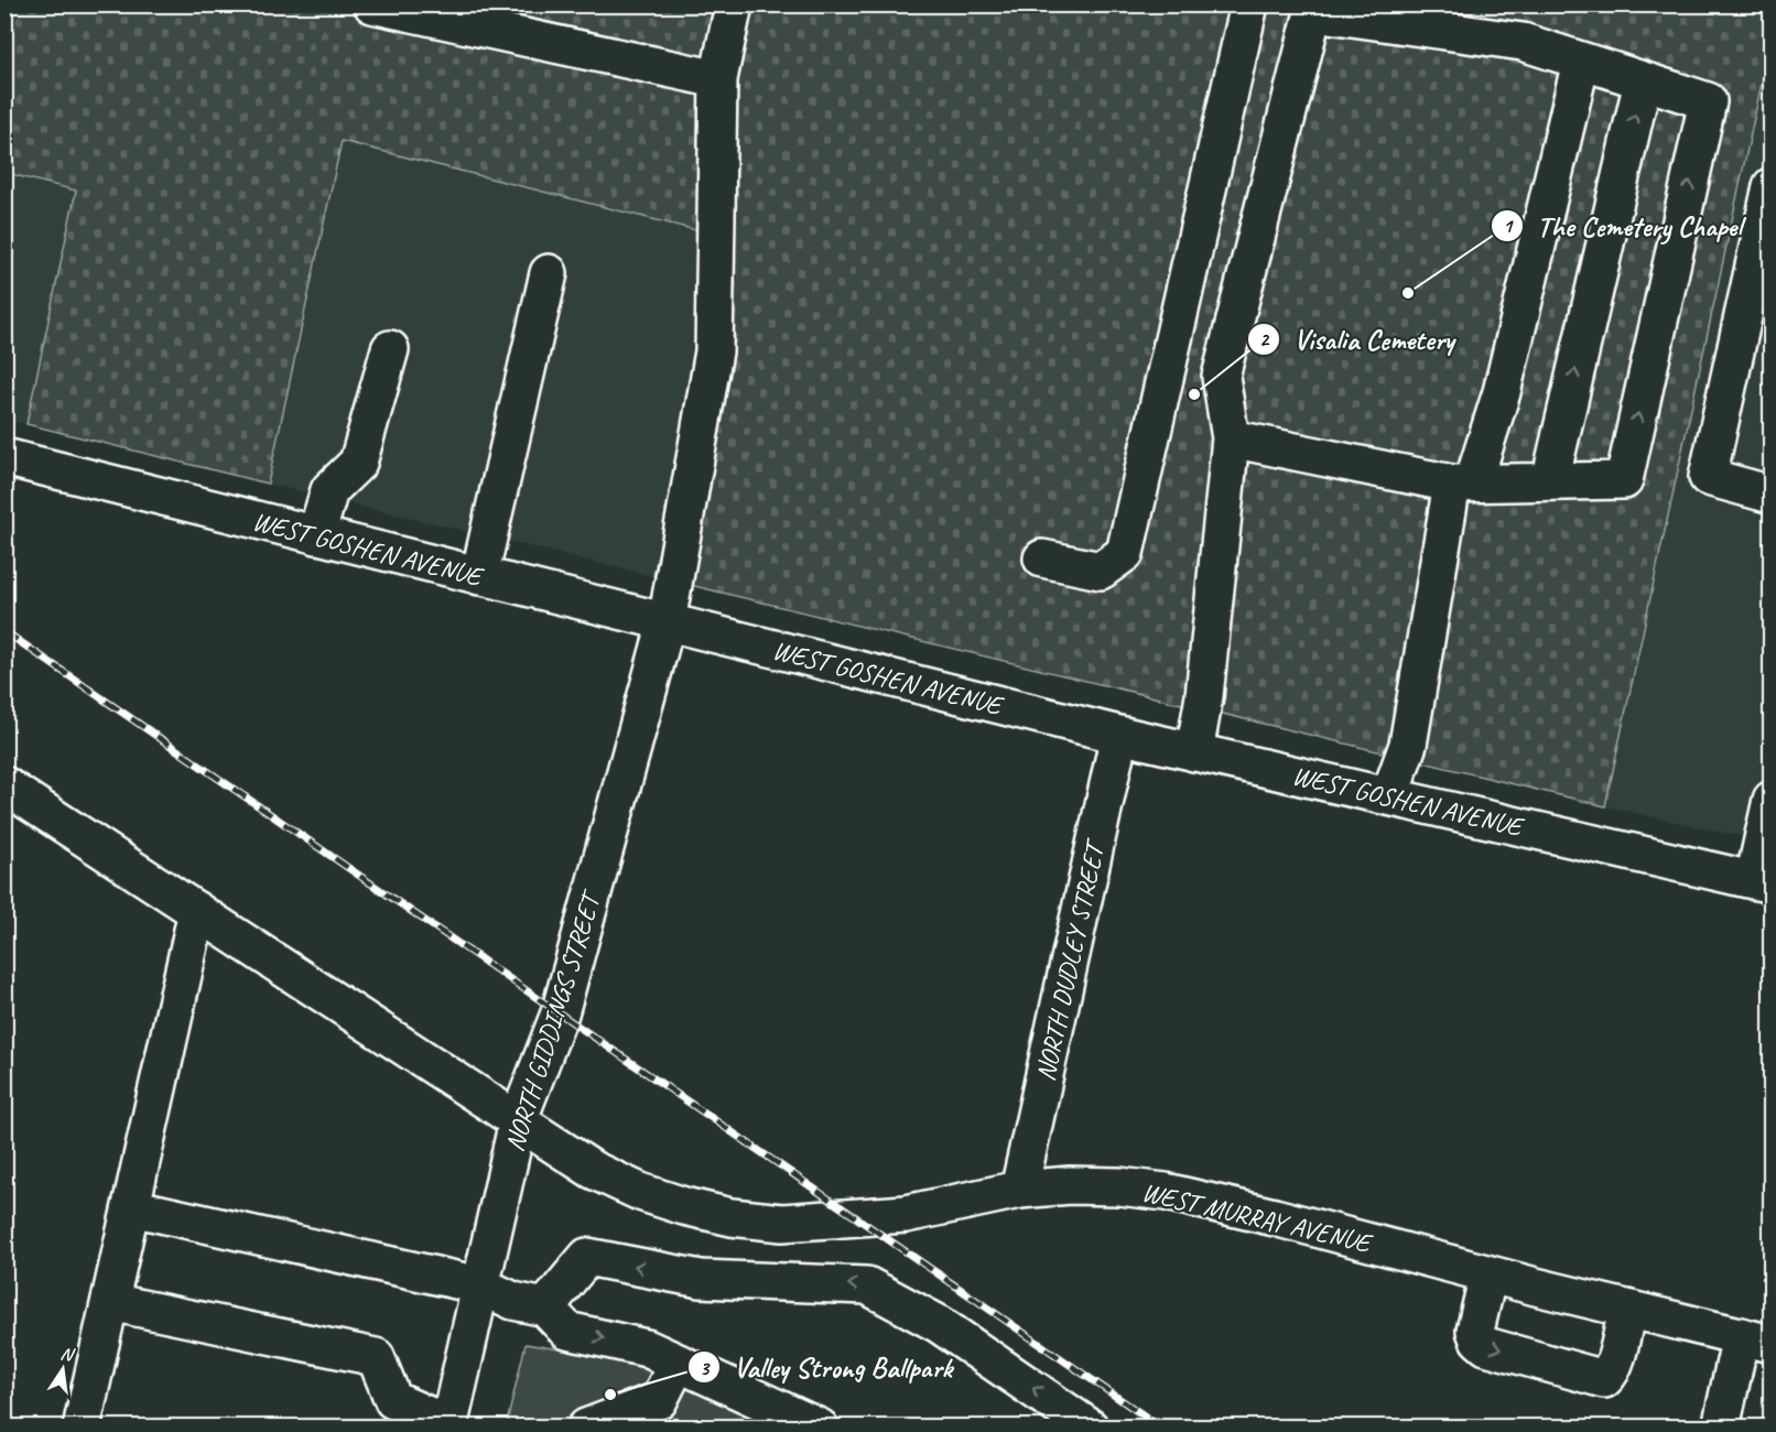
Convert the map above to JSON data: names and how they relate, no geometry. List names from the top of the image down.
{
  "streets": {
    "street": [
      "WEST GOSHEN AVENUE",
      "NORTH DUDLEY STREET",
      "NORTH GIDDINGS STREET",
      "WEST MURRAY AVENUE"
    ]
  },
  "crossings": [
    ["WEST GOSHEN AVENUE", "NORTH DUDLEY STREET"],
    ["WEST GOSHEN AVENUE", "NORTH GIDDINGS STREET"],
    ["NORTH DUDLEY STREET", "WEST MURRAY AVENUE"],
    ["NORTH GIDDINGS STREET", "WEST MURRAY AVENUE"]
  ],
  "places": ["The Cemetery Chapel", "Visalia Cemetery", "Valley Strong Ballpark"],
  "north": "top"
}
